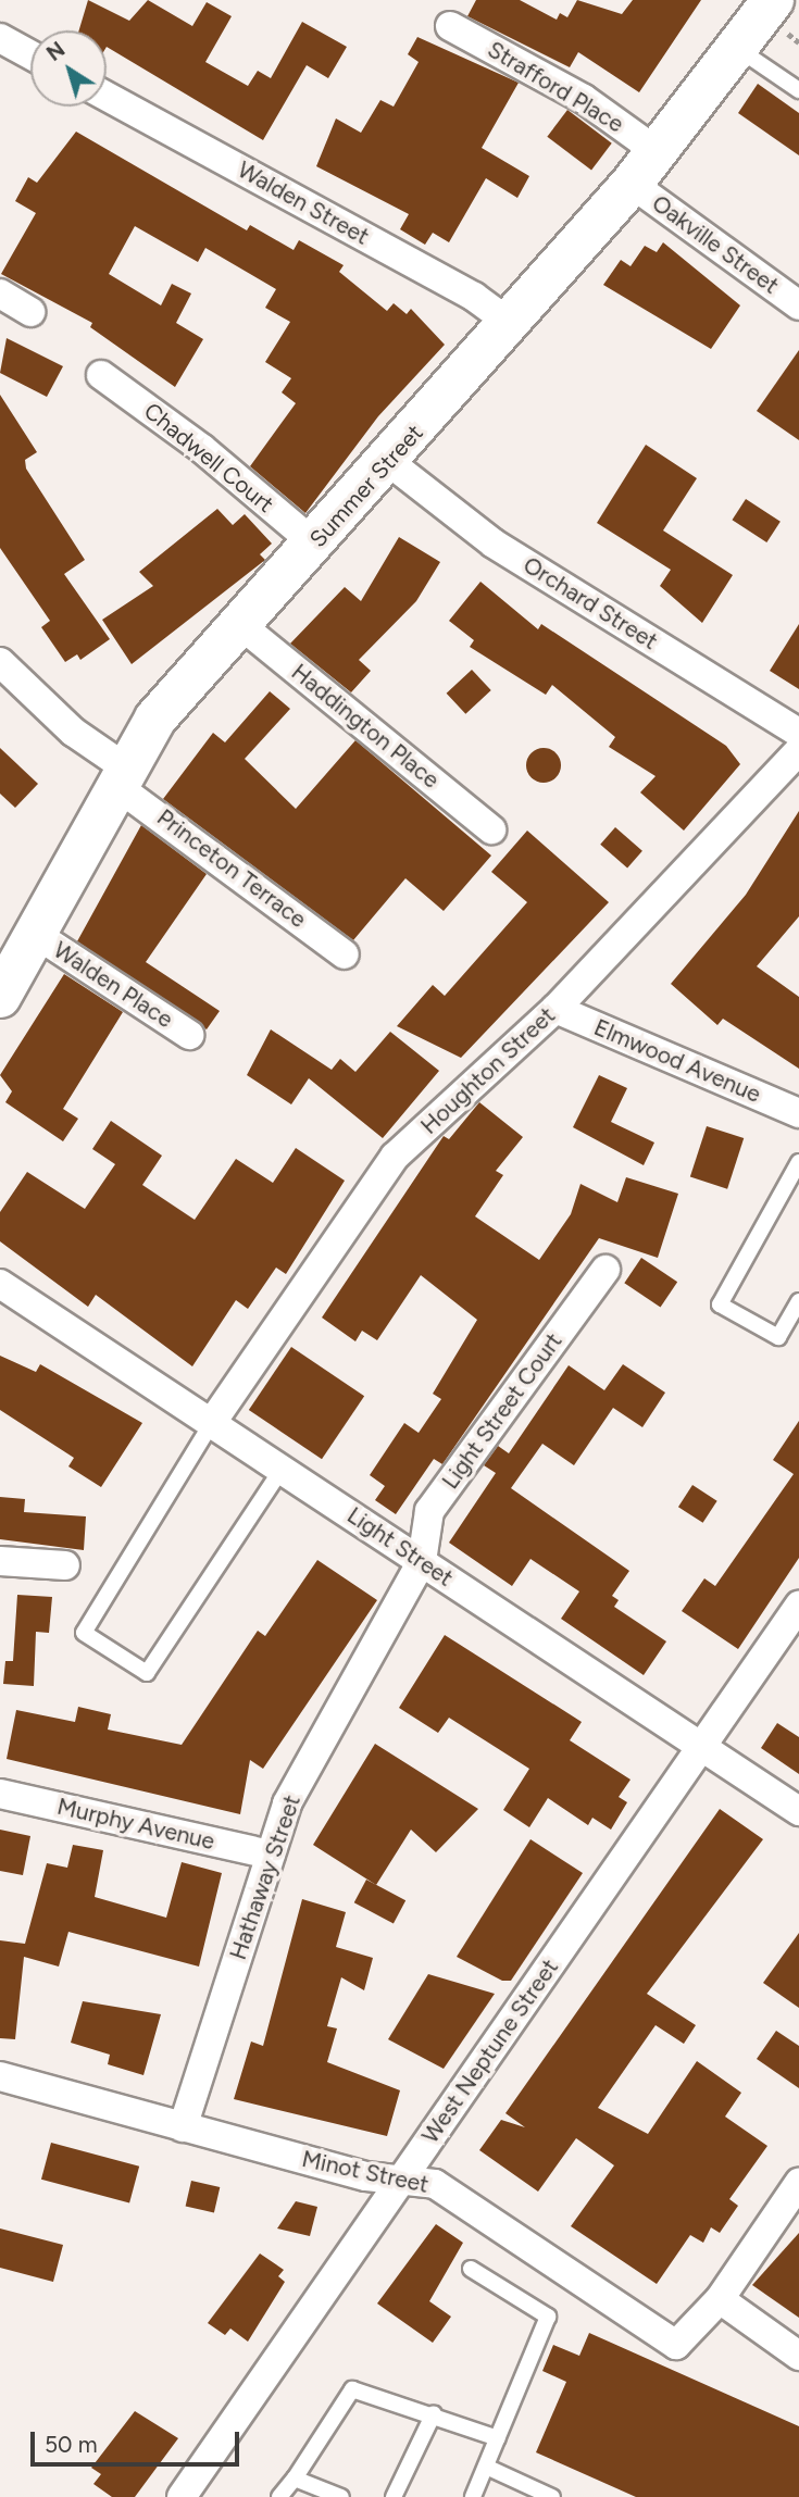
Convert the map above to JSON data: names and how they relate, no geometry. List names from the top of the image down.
{
  "streets": {
    "main road": ["Summer Street"],
    "street": [
      "Strafford Place",
      "Walden Street",
      "Oakville Street",
      "Chadwell Court",
      "Orchard Street",
      "Haddington Place",
      "Princeton Terrace",
      "Walden Place",
      "Elmwood Avenue",
      "Houghton Street",
      "Light Street Court",
      "Light Street",
      "Murphy Avenue",
      "Hathaway Street",
      "West Neptune Street",
      "Minot Street"
    ]
  },
  "crossings": [
    ["Strafford Place", "Oakville Street"],
    ["Strafford Place", "Summer Street"],
    ["Walden Street", "Summer Street"],
    ["Oakville Street", "Summer Street"],
    ["Chadwell Court", "Summer Street"],
    ["Summer Street", "Orchard Street"],
    ["Summer Street", "Haddington Place"],
    ["Summer Street", "Princeton Terrace"],
    ["Summer Street", "Walden Place"],
    ["Elmwood Avenue", "Houghton Street"],
    ["Houghton Street", "Light Street"],
    ["Light Street Court", "Light Street"],
    ["Light Street Court", "Hathaway Street"],
    ["Light Street", "Hathaway Street"],
    ["Light Street", "West Neptune Street"],
    ["Murphy Avenue", "Hathaway Street"],
    ["Hathaway Street", "Minot Street"],
    ["West Neptune Street", "Minot Street"]
  ],
  "scale_bar": "50 m",
  "north": "top left"
}
